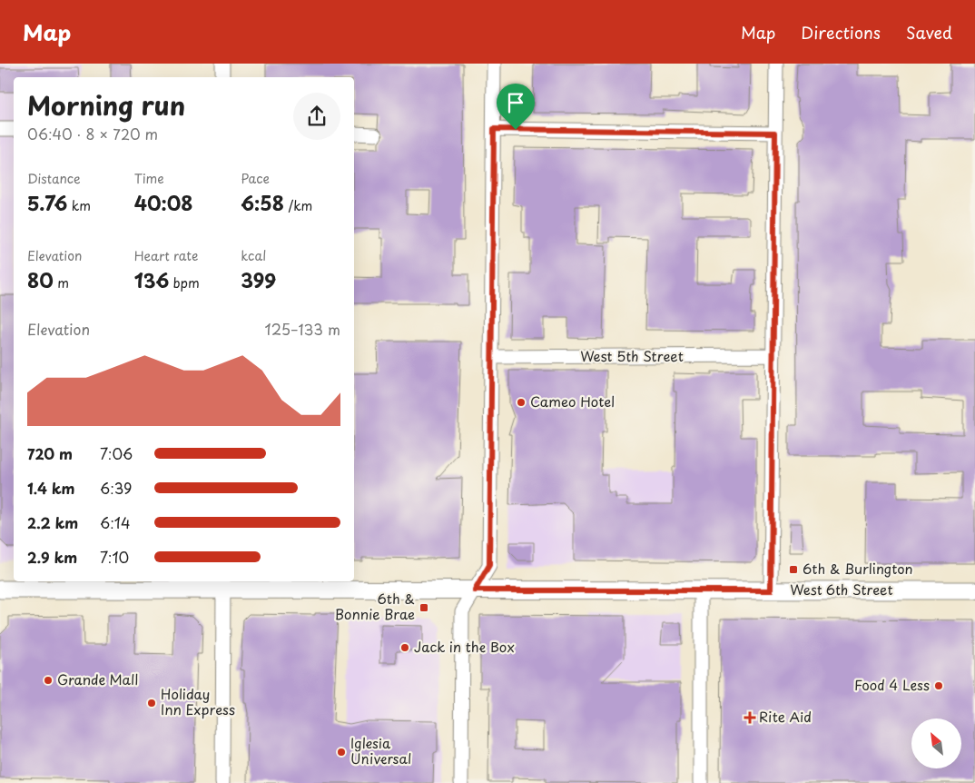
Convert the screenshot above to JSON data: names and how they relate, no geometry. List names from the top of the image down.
{
  "streets": {
    "main road": ["West 6th Street"],
    "street": ["West 5th Street"]
  },
  "places": {
    "other": [
      "Cameo Hotel",
      "Jack in the Box",
      "Grande Mall",
      "Food 4 Less",
      "Holiday Inn Express",
      "Iglesia Universal"
    ],
    "transit": ["6th & Burlington", "6th & Bonnie Brae"],
    "health": ["Rite Aid"]
  },
  "north": "top left",
  "page": {
    "header": "Map",
    "nav": ["Map", "Directions", "Saved"],
    "heading": ["Morning run", "06:40 · 8 × 720 m"],
    "stats": [
      ["Distance", "5.76 km"],
      ["Time", "40:08"],
      ["Pace", "6:58 /km"],
      ["Elevation", "80 m"],
      ["Heart rate", "136 bpm"],
      ["kcal", "399"]
    ],
    "chart": ["Elevation", "125–133 m"],
    "list": [
      {
        "name": "720 m",
        "note": "7:06"
      },
      {
        "name": "1.4 km",
        "note": "6:39"
      },
      {
        "name": "2.2 km",
        "note": "6:14"
      },
      {
        "name": "2.9 km",
        "note": "7:10"
      }
    ]
  }
}
